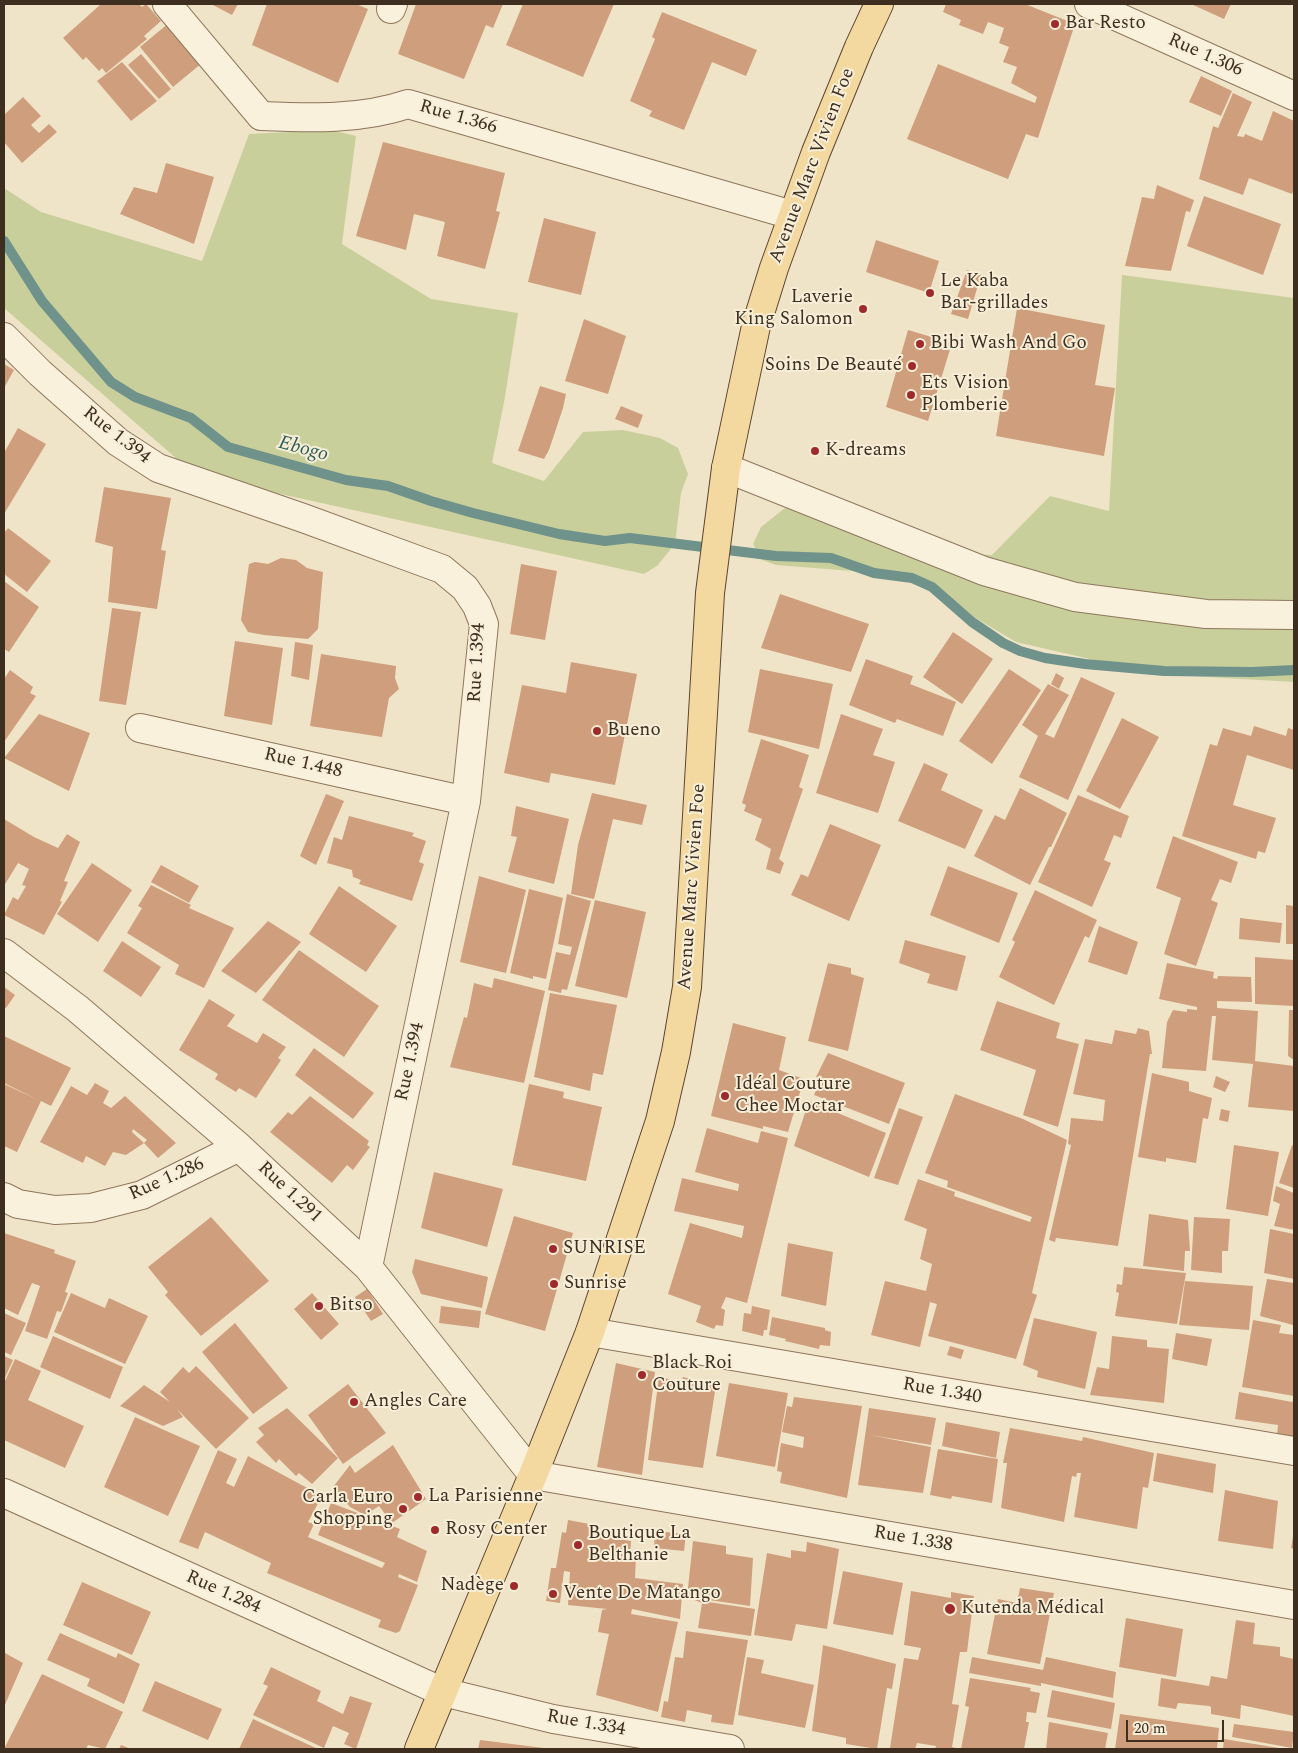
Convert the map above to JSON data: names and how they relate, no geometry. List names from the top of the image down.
{
  "streets": {
    "main road": ["Avenue Marc Vivien Foe"],
    "street": [
      "Rue 1.306",
      "Rue 1.366",
      "Rue 1.394",
      "Rue 1.448",
      "Rue 1.286",
      "Rue 1.291",
      "Rue 1.340",
      "Rue 1.338",
      "Rue 1.284",
      "Rue 1.334"
    ]
  },
  "crossings": [
    ["Rue 1.366", "Avenue Marc Vivien Foe"],
    ["Avenue Marc Vivien Foe", "Rue 1.291"],
    ["Avenue Marc Vivien Foe", "Rue 1.340"],
    ["Avenue Marc Vivien Foe", "Rue 1.338"],
    ["Avenue Marc Vivien Foe", "Rue 1.284"],
    ["Avenue Marc Vivien Foe", "Rue 1.334"],
    ["Rue 1.394", "Rue 1.448"],
    ["Rue 1.394", "Rue 1.291"],
    ["Rue 1.286", "Rue 1.291"],
    ["Rue 1.291", "Rue 1.338"],
    ["Rue 1.284", "Rue 1.334"]
  ],
  "water": ["Ebogo"],
  "places": [
    "Bar Resto",
    "Le Kaba Bar-grillades",
    "Laverie King Salomon",
    "Bibi Wash And Go",
    "Soins De Beauté",
    "Ets Vision Plomberie",
    "K-dreams",
    "Bueno",
    "Idéal Couture Chee Moctar",
    "SUNRISE",
    "Sunrise",
    "Bitso",
    "Black Roi Couture",
    "Angles Care",
    "La Parisienne",
    "Carla Euro Shopping",
    "Rosy Center",
    "Boutique La Belthanie",
    "Nadège",
    "Vente De Matango",
    "Kutenda Médical"
  ],
  "scale_bar": "20 m"
}
